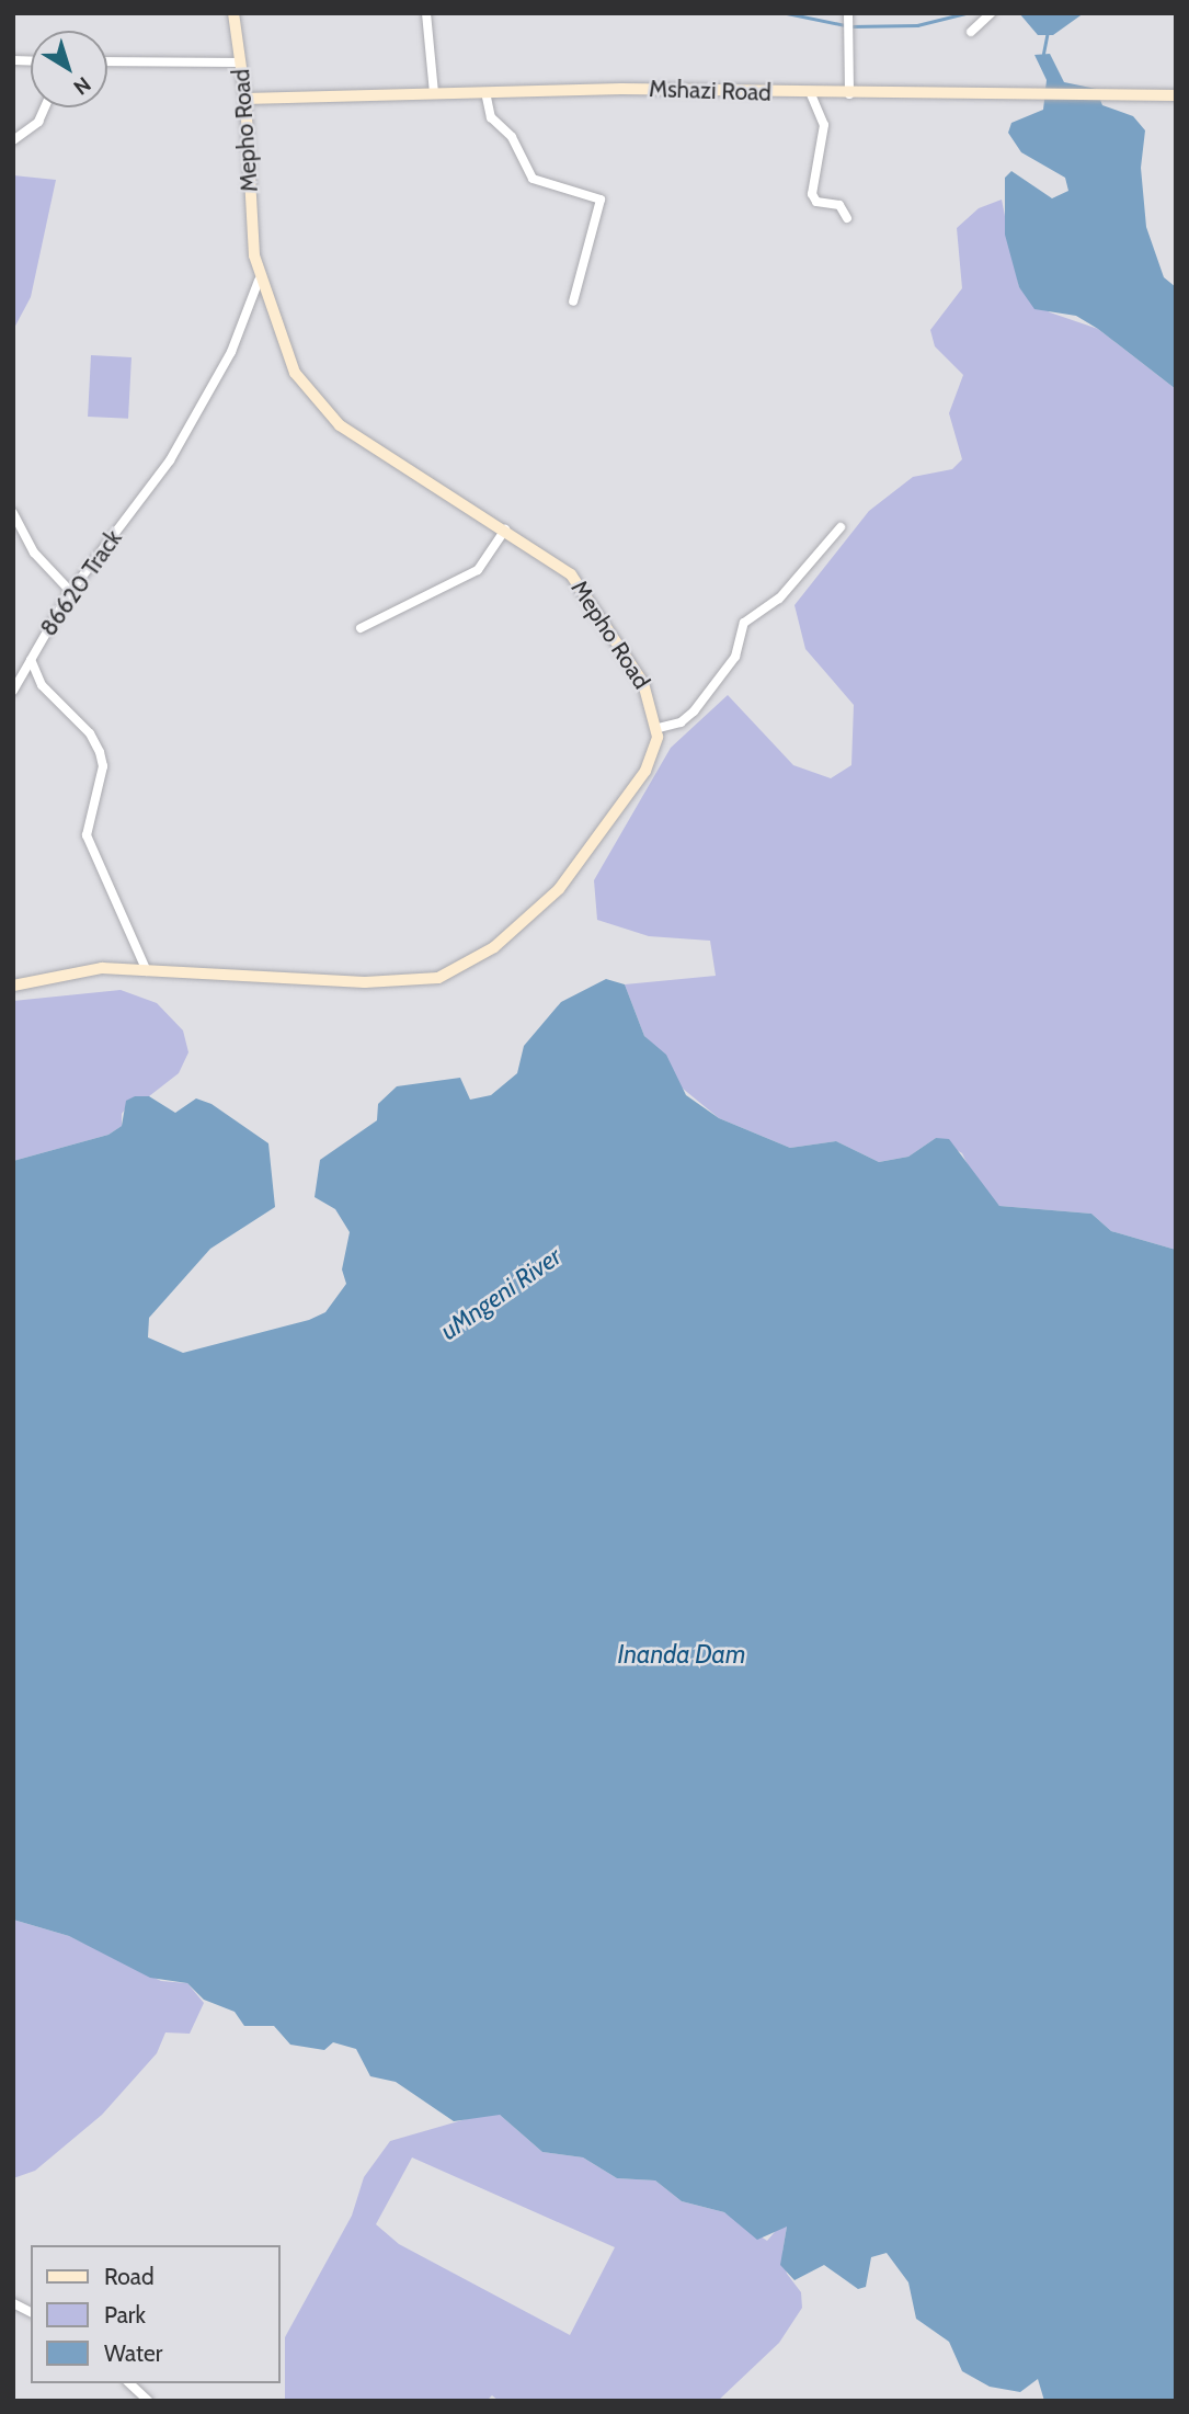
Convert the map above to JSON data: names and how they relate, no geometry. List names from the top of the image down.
{
  "streets": {
    "street": ["Mshazi Road", "Mepho Road", "86620 Track"]
  },
  "crossings": [
    ["Mshazi Road", "Mepho Road"],
    ["Mepho Road", "86620 Track"]
  ],
  "water": ["uMngeni River", "Inanda Dam"],
  "legend": ["Road", "Park", "Water"],
  "north": "bottom right"
}
